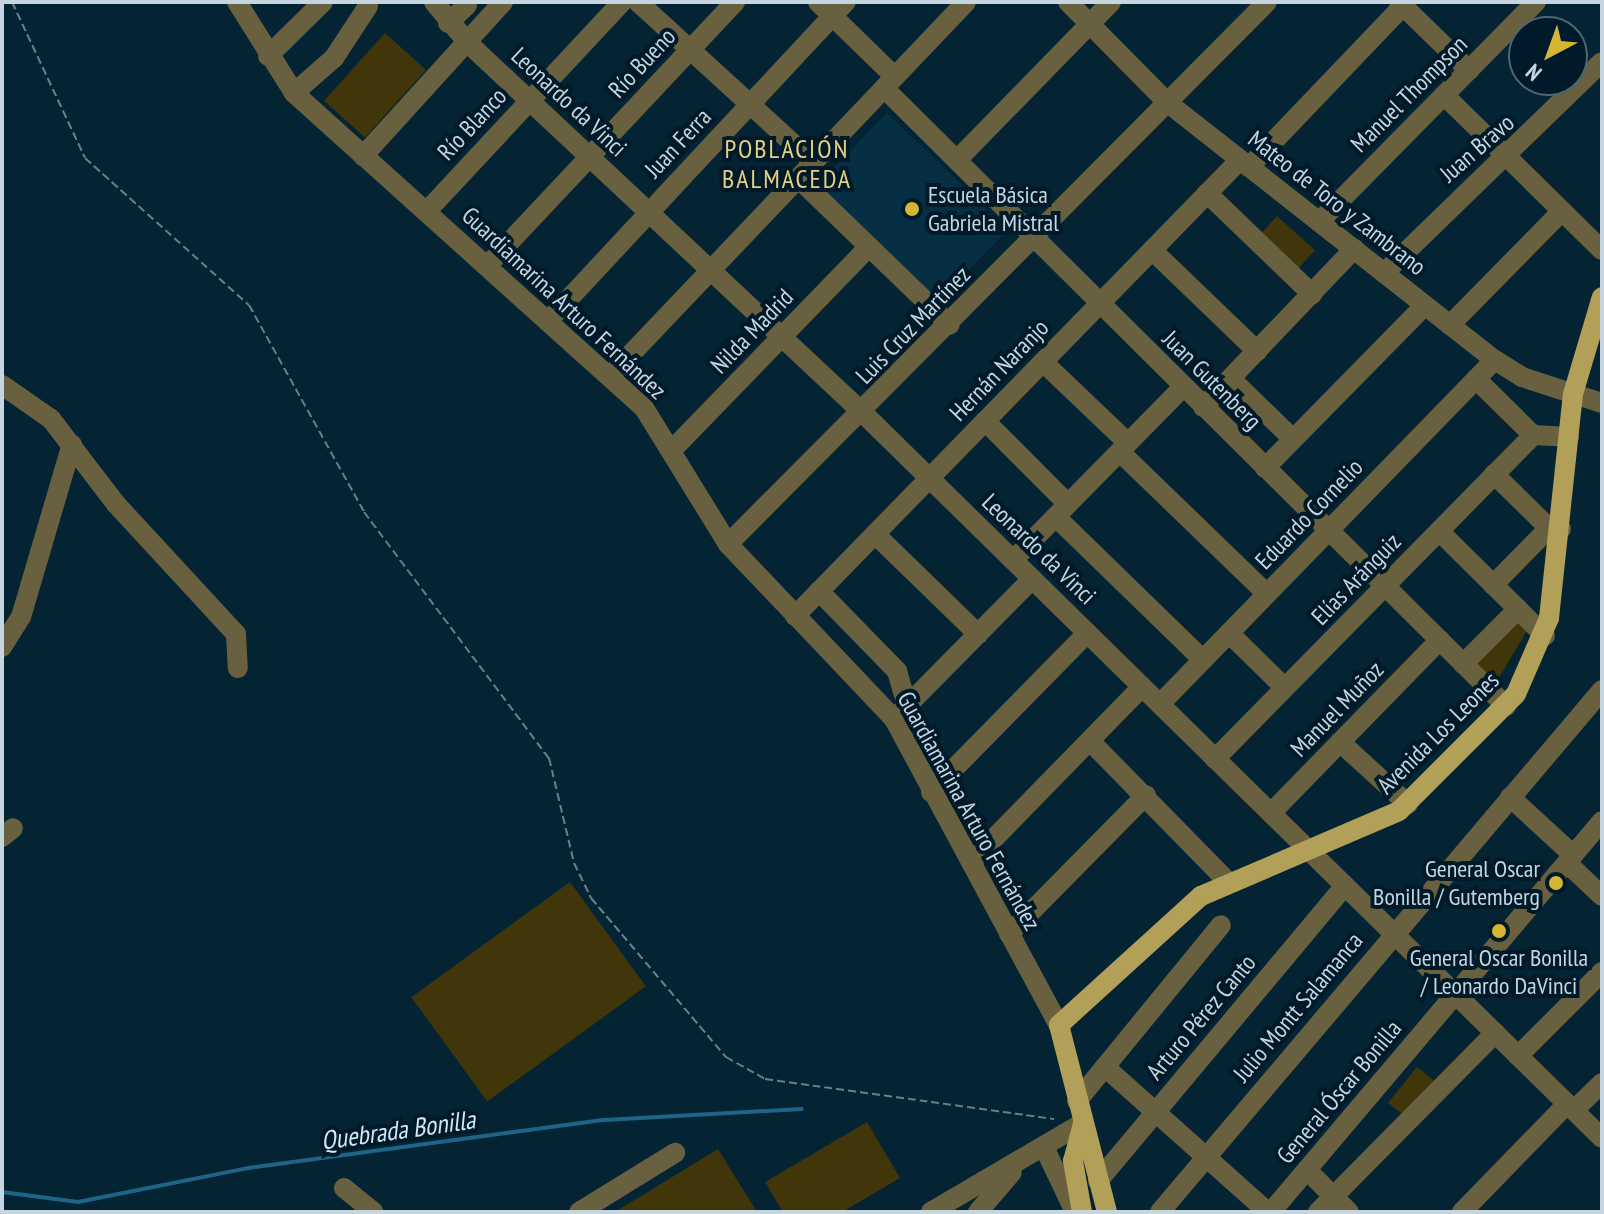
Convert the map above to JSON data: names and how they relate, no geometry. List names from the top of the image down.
{
  "streets": {
    "main road": ["Guardiamarina Arturo Fernández", "Avenida Los Leones"],
    "street": [
      "Río Bueno",
      "Manuel Thompson",
      "Leonardo da Vinci",
      "Río Blanco",
      "Juan Ferra",
      "Juan Bravo",
      "Mateo de Toro y Zambrano",
      "Luis Cruz Martínez",
      "Nilda Madrid",
      "Hernán Naranjo",
      "Juan Gutenberg",
      "Eduardo Cornelio",
      "Elías Aránguiz",
      "Manuel Muñoz",
      "Julio Montt Salamanca",
      "Arturo Pérez Canto",
      "General Óscar Bonilla"
    ]
  },
  "crossings": [
    ["Río Bueno", "Leonardo da Vinci"],
    ["Río Bueno", "Guardiamarina Arturo Fernández"],
    ["Manuel Thompson", "Mateo de Toro y Zambrano"],
    ["Leonardo da Vinci", "Río Blanco"],
    ["Leonardo da Vinci", "Juan Ferra"],
    ["Leonardo da Vinci", "Luis Cruz Martínez"],
    ["Leonardo da Vinci", "Nilda Madrid"],
    ["Leonardo da Vinci", "Hernán Naranjo"],
    ["Leonardo da Vinci", "Eduardo Cornelio"],
    ["Leonardo da Vinci", "Elías Aránguiz"],
    ["Leonardo da Vinci", "Manuel Muñoz"],
    ["Leonardo da Vinci", "Avenida Los Leones"],
    ["Leonardo da Vinci", "Julio Montt Salamanca"],
    ["Leonardo da Vinci", "Arturo Pérez Canto"],
    ["Leonardo da Vinci", "General Óscar Bonilla"],
    ["Río Blanco", "Guardiamarina Arturo Fernández"],
    ["Juan Ferra", "Guardiamarina Arturo Fernández"],
    ["Juan Ferra", "Juan Gutenberg"],
    ["Juan Bravo", "Mateo de Toro y Zambrano"],
    ["Mateo de Toro y Zambrano", "Luis Cruz Martínez"],
    ["Mateo de Toro y Zambrano", "Hernán Naranjo"],
    ["Mateo de Toro y Zambrano", "Eduardo Cornelio"],
    ["Mateo de Toro y Zambrano", "Avenida Los Leones"],
    ["Guardiamarina Arturo Fernández", "Luis Cruz Martínez"],
    ["Guardiamarina Arturo Fernández", "Nilda Madrid"],
    ["Guardiamarina Arturo Fernández", "Hernán Naranjo"],
    ["Guardiamarina Arturo Fernández", "Avenida Los Leones"],
    ["Guardiamarina Arturo Fernández", "Arturo Pérez Canto"],
    ["Luis Cruz Martínez", "Juan Gutenberg"],
    ["Hernán Naranjo", "Juan Gutenberg"],
    ["Juan Gutenberg", "Eduardo Cornelio"],
    ["Juan Gutenberg", "Elías Aránguiz"],
    ["Juan Gutenberg", "Manuel Muñoz"],
    ["Juan Gutenberg", "Avenida Los Leones"]
  ],
  "districts": ["POBLACIÓN BALMACEDA"],
  "water": ["Quebrada Bonilla"],
  "places": ["Escuela Básica Gabriela Mistral", "General Oscar Bonilla / Gutemberg", "General Oscar Bonilla / Leonardo DaVinci"],
  "north": "bottom left"
}
